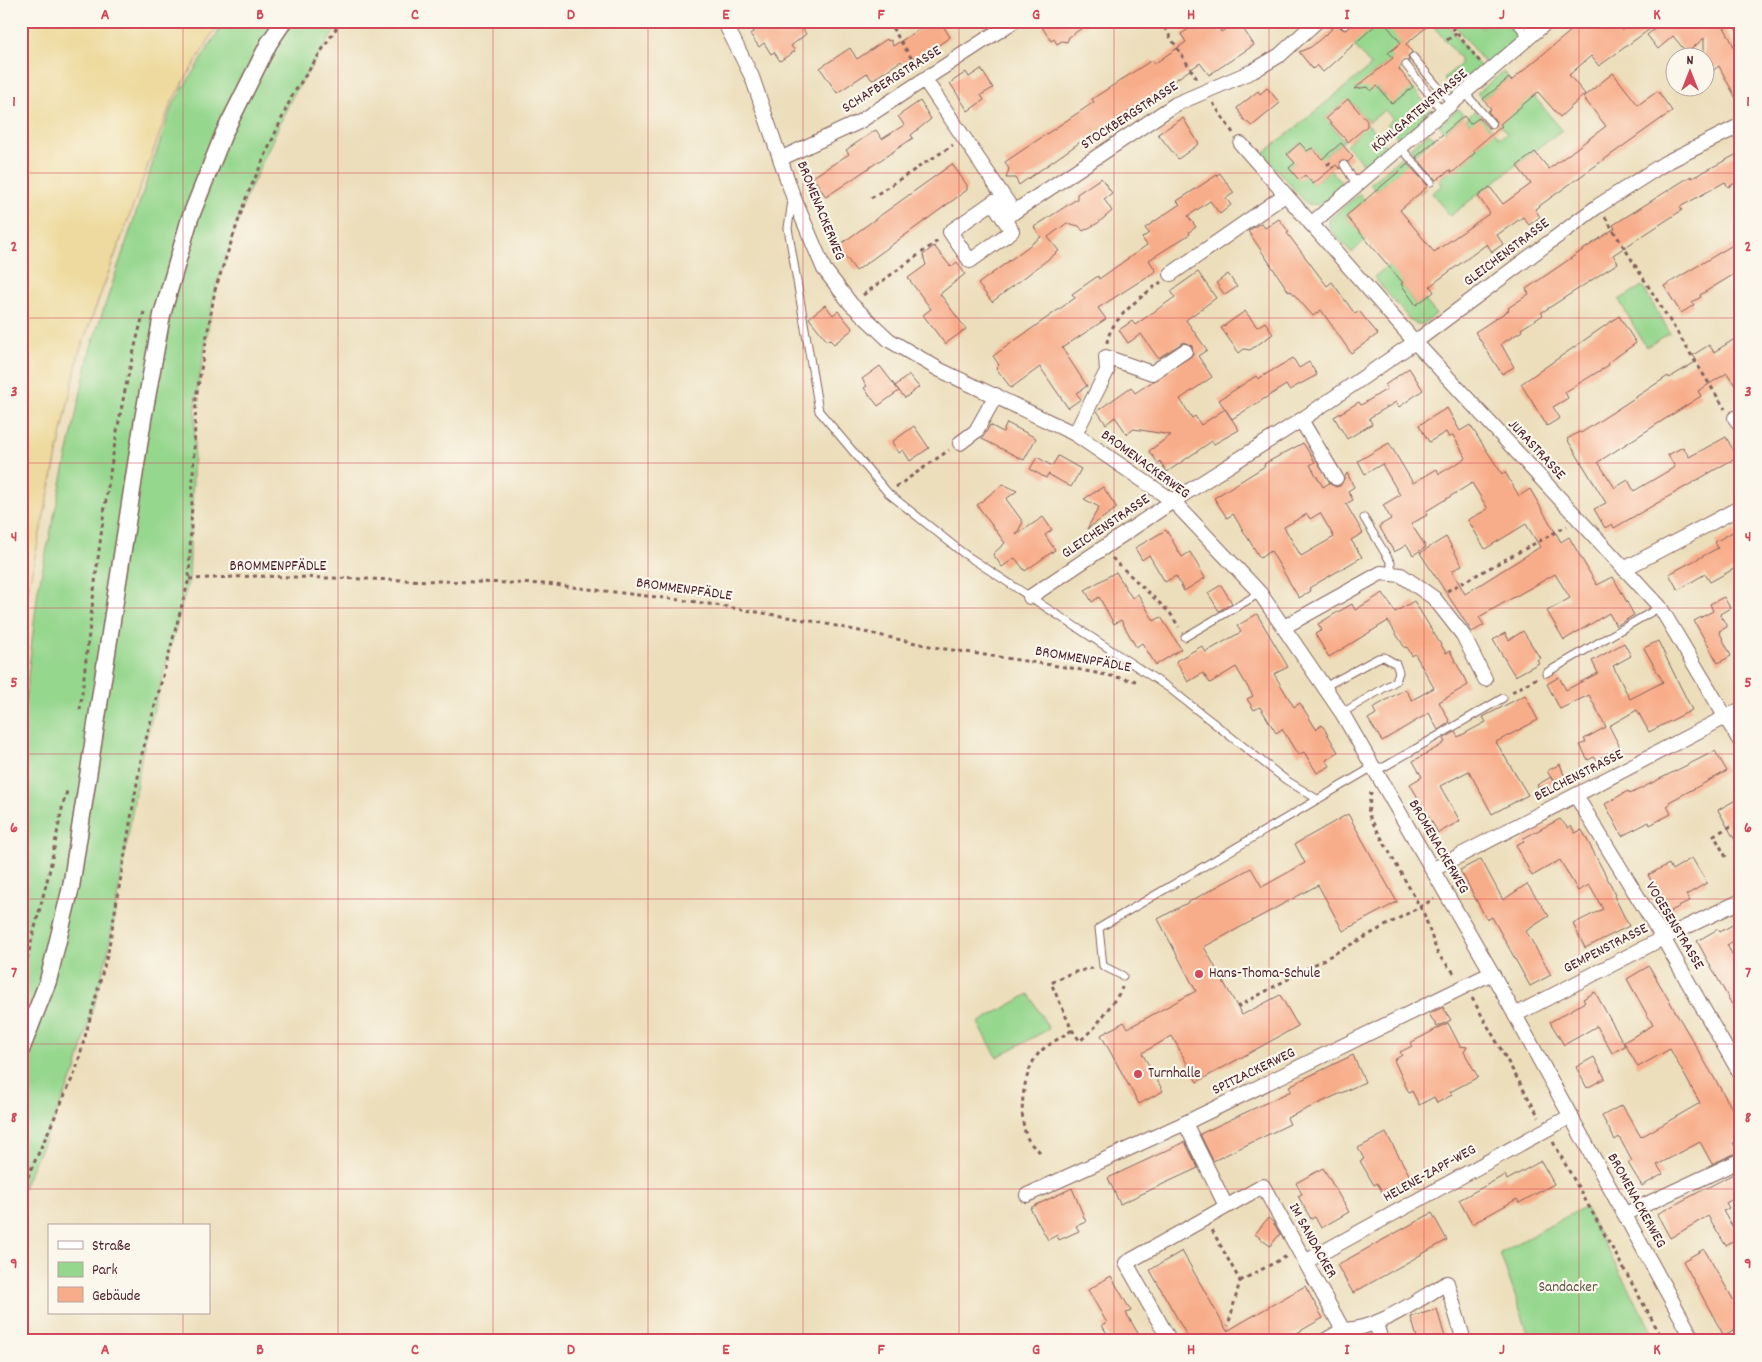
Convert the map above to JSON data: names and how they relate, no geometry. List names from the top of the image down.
{
  "streets": {
    "street": [
      "SCHAFBERGSTRASSE",
      "KÖHLGARTENSTRASSE",
      "STOCKBERGSTRASSE",
      "BROMENACKERWEG",
      "GLEICHENSTRASSE",
      "JURASTRASSE",
      "BELCHENSTRASSE",
      "VOGESENSTRASSE",
      "GEMPENSTRASSE",
      "SPITZACKERWEG",
      "HELENE-ZAPF-WEG",
      "IM SANDACKER"
    ],
    "path": ["BROMMENPFÄDLE"]
  },
  "crossings": [
    ["SCHAFBERGSTRASSE", "BROMENACKERWEG"],
    ["KÖHLGARTENSTRASSE", "JURASTRASSE"],
    ["BROMENACKERWEG", "GLEICHENSTRASSE"],
    ["BROMENACKERWEG", "BELCHENSTRASSE"],
    ["BROMENACKERWEG", "GEMPENSTRASSE"],
    ["BROMENACKERWEG", "SPITZACKERWEG"],
    ["BROMENACKERWEG", "HELENE-ZAPF-WEG"],
    ["GLEICHENSTRASSE", "JURASTRASSE"],
    ["JURASTRASSE", "BELCHENSTRASSE"],
    ["BELCHENSTRASSE", "VOGESENSTRASSE"],
    ["VOGESENSTRASSE", "GEMPENSTRASSE"],
    ["HELENE-ZAPF-WEG", "IM SANDACKER"]
  ],
  "parks": ["Sandacker"],
  "places": ["Hans-Thoma-Schule", "Turnhalle"],
  "legend": ["Straße", "Park", "Gebäude"],
  "north": "top",
  "grid": {
    "columns": [
      "A",
      "B",
      "C",
      "D",
      "E",
      "F",
      "G",
      "H",
      "I",
      "J",
      "K"
    ],
    "rows": [
      "1",
      "2",
      "3",
      "4",
      "5",
      "6",
      "7",
      "8",
      "9"
    ]
  }
}
